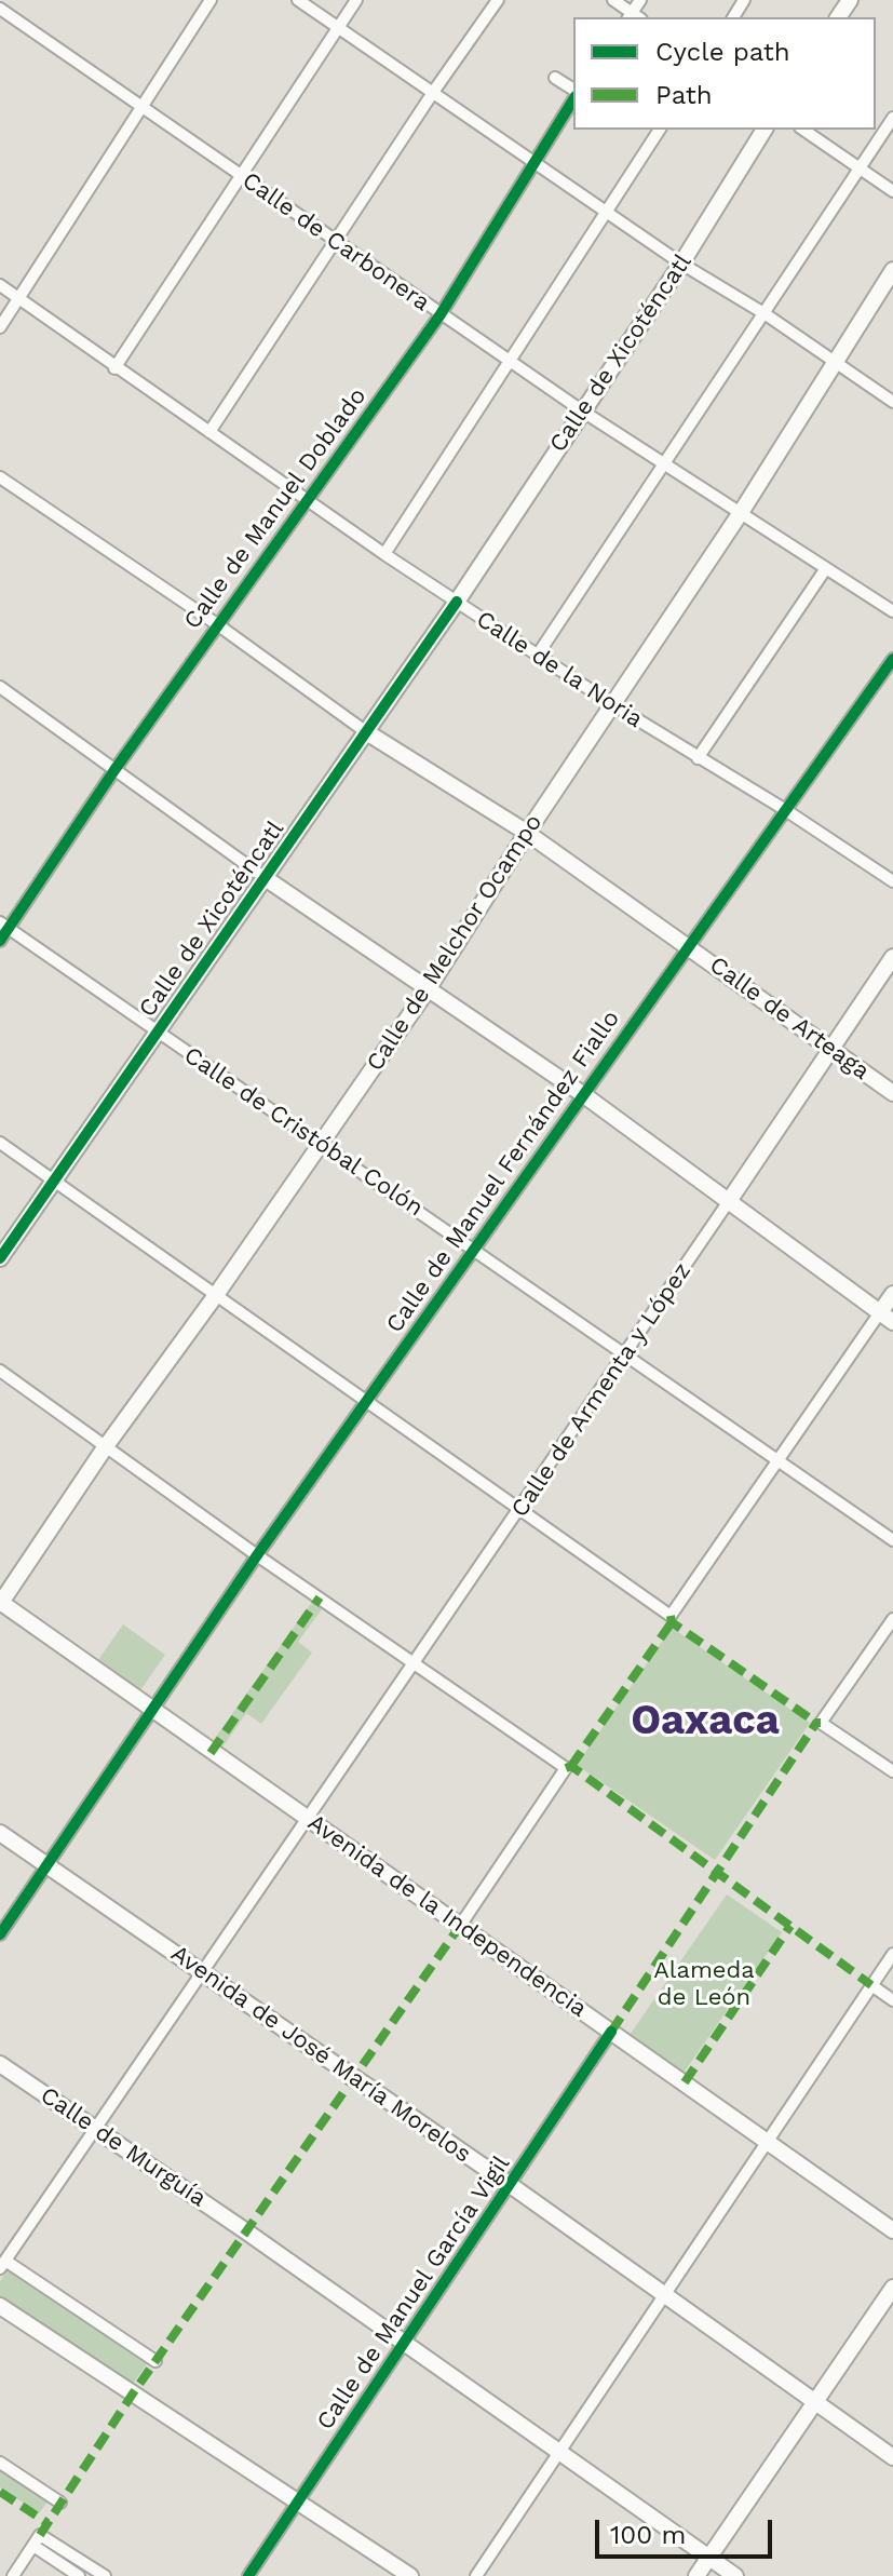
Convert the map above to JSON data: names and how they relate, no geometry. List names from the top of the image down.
{
  "streets": {
    "street": [
      "Calle de Carbonera",
      "Calle de Xicoténcatl",
      "Calle de Manuel Doblado",
      "Calle de la Noria",
      "Calle de Melchor Ocampo",
      "Calle de Arteaga",
      "Calle de Cristóbal Colón",
      "Calle de Manuel Fernández Fiallo",
      "Calle de Armenta y López",
      "Avenida de la Independencia",
      "Avenida de José María Morelos",
      "Calle de Murguía",
      "Calle de Manuel García Vigil"
    ]
  },
  "crossings": [
    ["Calle de Carbonera", "Calle de Xicoténcatl"],
    ["Calle de Carbonera", "Calle de Manuel Doblado"],
    ["Calle de Carbonera", "Calle de Melchor Ocampo"],
    ["Calle de Xicoténcatl", "Calle de la Noria"],
    ["Calle de Xicoténcatl", "Calle de Arteaga"],
    ["Calle de Xicoténcatl", "Calle de Cristóbal Colón"],
    ["Calle de Manuel Doblado", "Calle de la Noria"],
    ["Calle de Manuel Doblado", "Calle de Arteaga"],
    ["Calle de Manuel Doblado", "Calle de Cristóbal Colón"],
    ["Calle de la Noria", "Calle de Melchor Ocampo"],
    ["Calle de la Noria", "Calle de Manuel Fernández Fiallo"],
    ["Calle de Melchor Ocampo", "Calle de Arteaga"],
    ["Calle de Melchor Ocampo", "Calle de Cristóbal Colón"],
    ["Calle de Melchor Ocampo", "Avenida de la Independencia"],
    ["Calle de Arteaga", "Calle de Manuel Fernández Fiallo"],
    ["Calle de Arteaga", "Calle de Armenta y López"],
    ["Calle de Cristóbal Colón", "Calle de Manuel Fernández Fiallo"],
    ["Calle de Cristóbal Colón", "Calle de Armenta y López"],
    ["Calle de Manuel Fernández Fiallo", "Avenida de la Independencia"],
    ["Calle de Manuel Fernández Fiallo", "Avenida de José María Morelos"],
    ["Calle de Armenta y López", "Avenida de la Independencia"],
    ["Calle de Armenta y López", "Avenida de José María Morelos"],
    ["Calle de Armenta y López", "Calle de Murguía"],
    ["Avenida de la Independencia", "Calle de Manuel García Vigil"],
    ["Avenida de José María Morelos", "Calle de Manuel García Vigil"],
    ["Calle de Murguía", "Calle de Manuel García Vigil"]
  ],
  "districts": ["Oaxaca"],
  "parks": ["Alameda de León"],
  "legend": ["Cycle path", "Path"],
  "scale_bar": "100 m"
}
